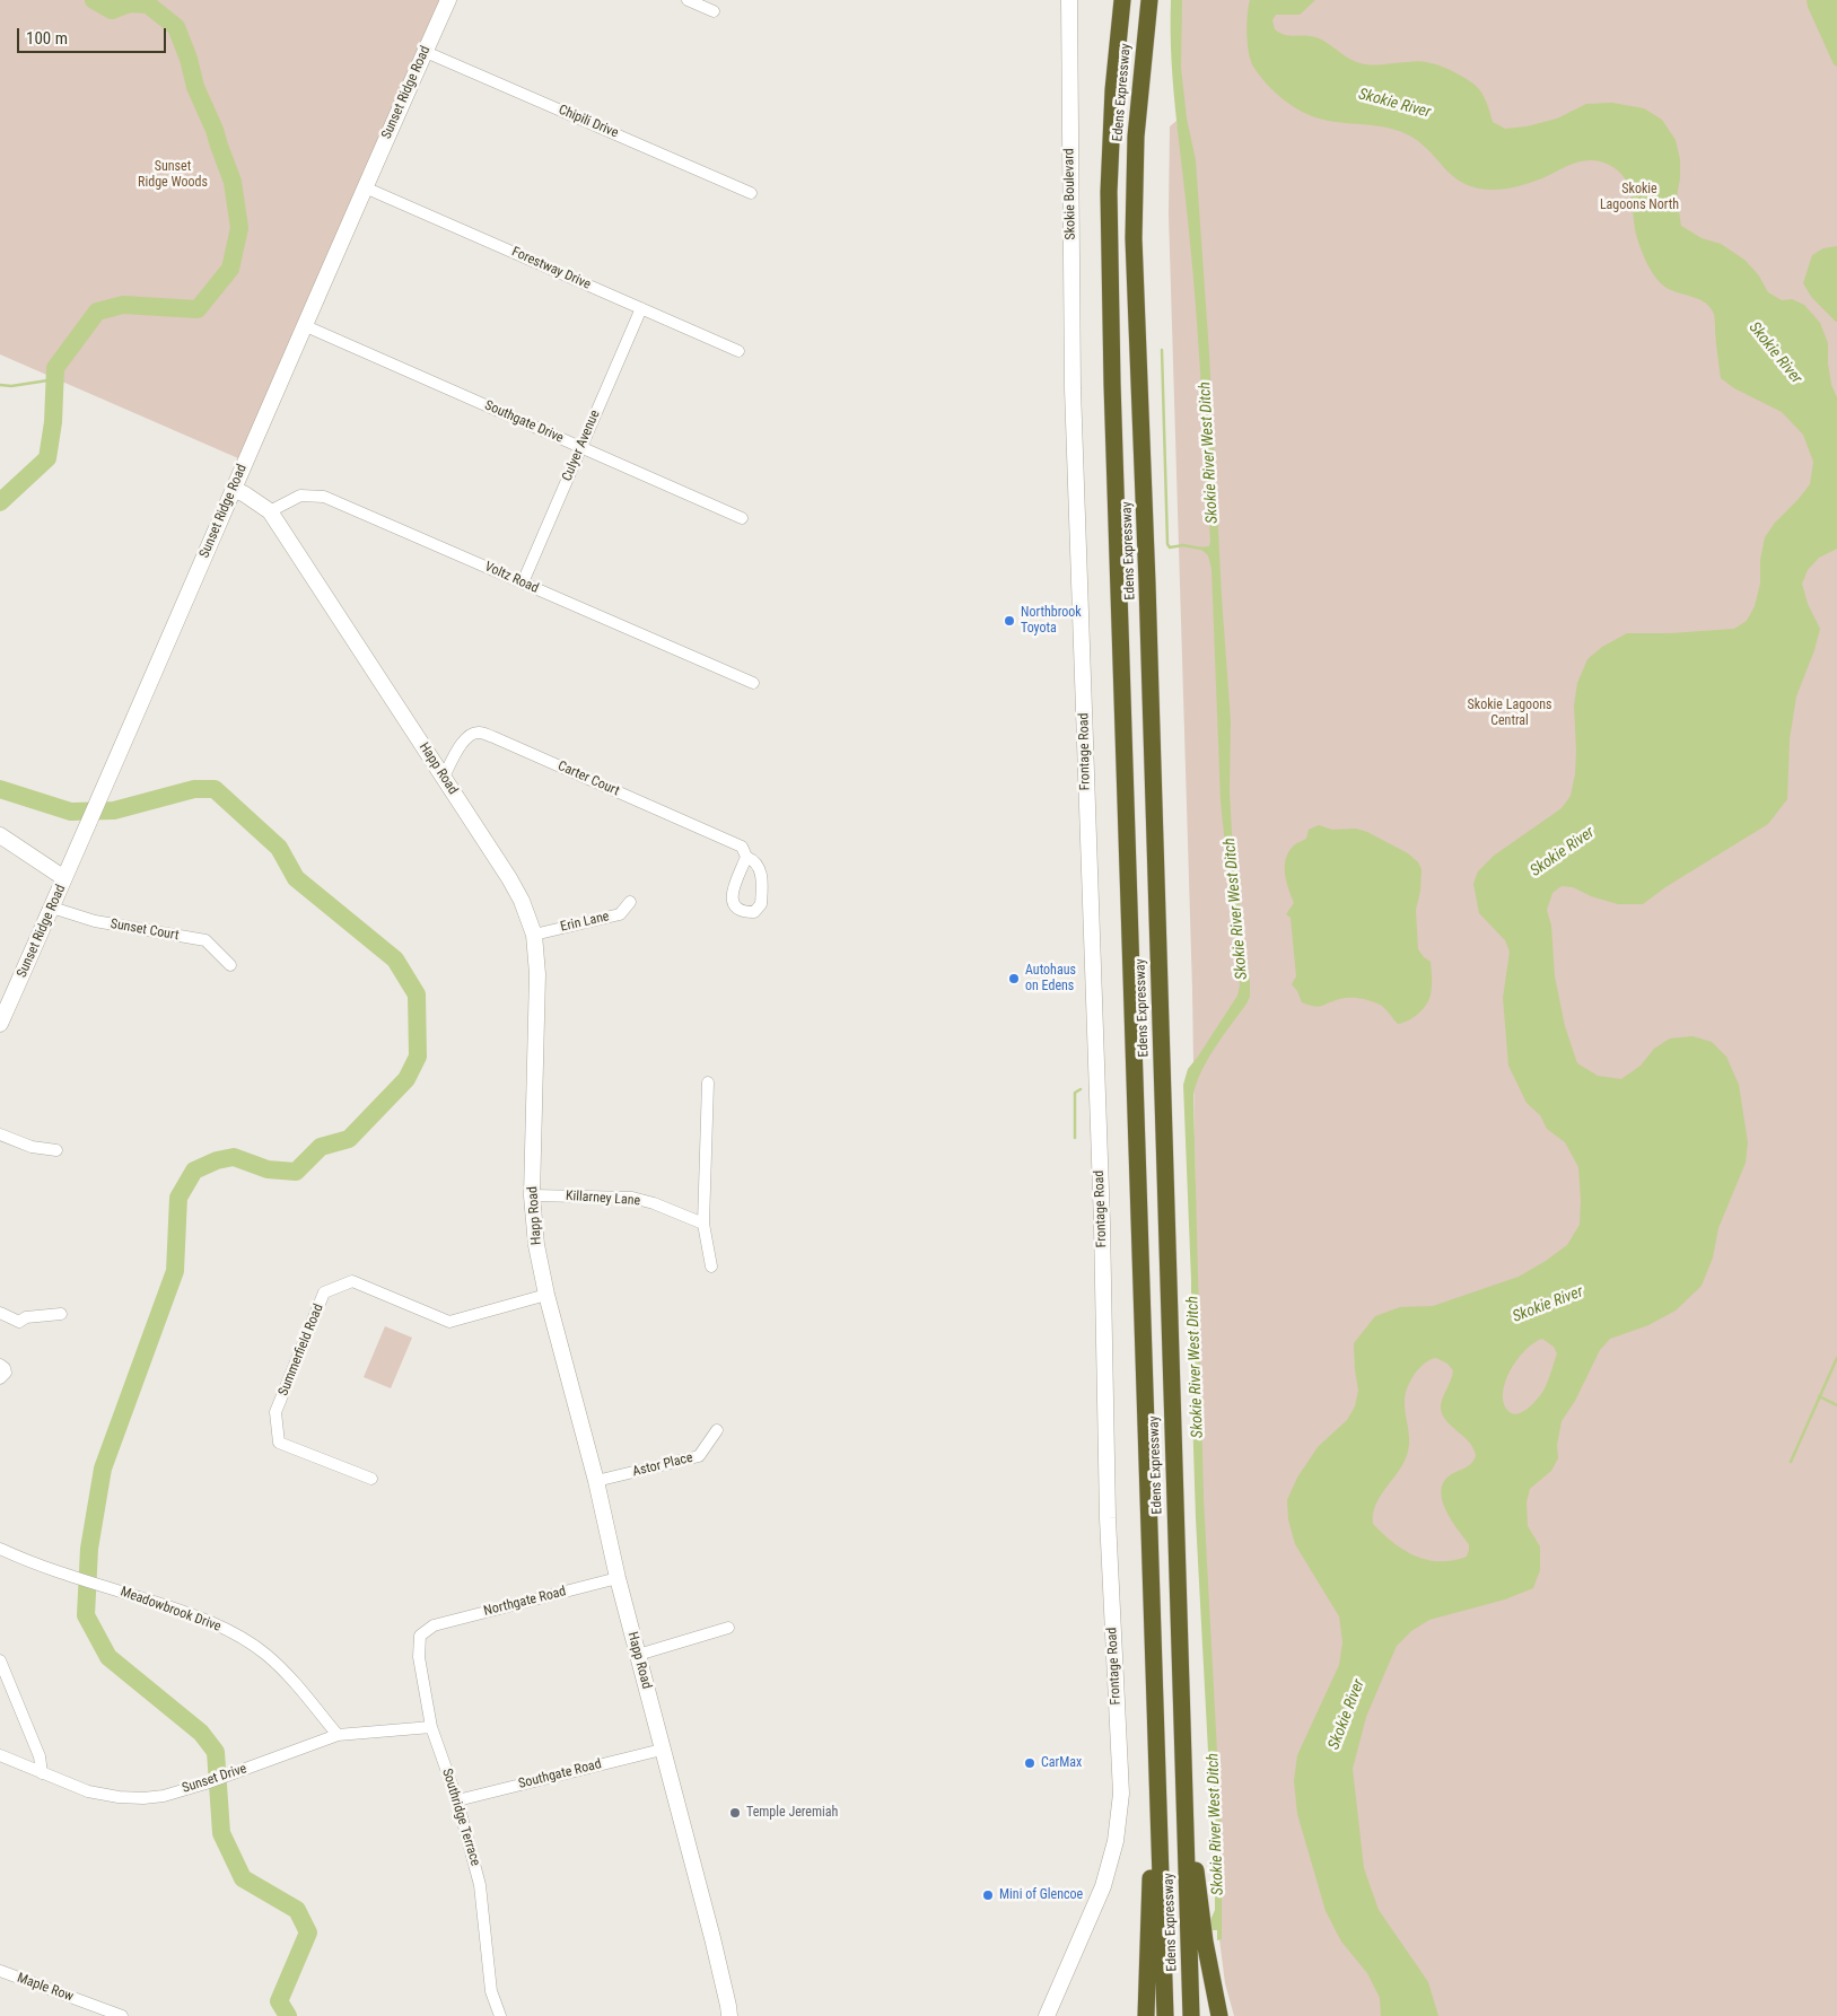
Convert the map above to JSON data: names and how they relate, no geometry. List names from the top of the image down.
{
  "streets": {
    "highway": ["Edens Expressway"],
    "street": [
      "Sunset Ridge Road",
      "Chipili Drive",
      "Skokie Boulevard",
      "Forestway Drive",
      "Southgate Drive",
      "Culyer Avenue",
      "Voltz Road",
      "Frontage Road",
      "Happ Road",
      "Carter Court",
      "Erin Lane",
      "Sunset Court",
      "Killarney Lane",
      "Summerfield Road",
      "Astor Place",
      "Northgate Road",
      "Meadowbrook Drive",
      "Southgate Road",
      "Sunset Drive",
      "Southridge Terrace",
      "Maple Row"
    ]
  },
  "crossings": [
    ["Sunset Ridge Road", "Chipili Drive"],
    ["Sunset Ridge Road", "Forestway Drive"],
    ["Sunset Ridge Road", "Southgate Drive"],
    ["Sunset Ridge Road", "Happ Road"],
    ["Sunset Ridge Road", "Sunset Court"],
    ["Skokie Boulevard", "Frontage Road"],
    ["Forestway Drive", "Culyer Avenue"],
    ["Southgate Drive", "Culyer Avenue"],
    ["Culyer Avenue", "Voltz Road"],
    ["Voltz Road", "Happ Road"],
    ["Happ Road", "Carter Court"],
    ["Happ Road", "Erin Lane"],
    ["Happ Road", "Killarney Lane"],
    ["Happ Road", "Summerfield Road"],
    ["Happ Road", "Astor Place"],
    ["Happ Road", "Northgate Road"],
    ["Happ Road", "Southgate Road"],
    ["Northgate Road", "Southridge Terrace"],
    ["Meadowbrook Drive", "Sunset Drive"],
    ["Southgate Road", "Southridge Terrace"],
    ["Sunset Drive", "Southridge Terrace"]
  ],
  "water": ["Skokie River", "Skokie River West Ditch"],
  "parks": ["Sunset Ridge Woods", "Skokie Lagoons North", "Skokie Lagoons Central"],
  "places": [
    "Northbrook Toyota",
    "Autohaus on Edens",
    "CarMax",
    "Temple Jeremiah",
    "Mini of Glencoe"
  ],
  "scale_bar": "100 m"
}
